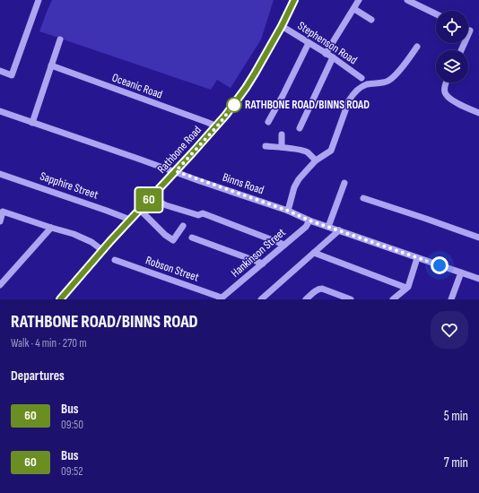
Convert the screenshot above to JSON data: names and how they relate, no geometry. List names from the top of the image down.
{
  "streets": {
    "main road": ["Rathbone Road"],
    "street": [
      "Stephenson Road",
      "Oceanic Road",
      "Binns Road",
      "Sapphire Street",
      "Hankinson Street",
      "Robson Street"
    ]
  },
  "crossings": [
    ["Stephenson Road", "Rathbone Road"],
    ["Oceanic Road", "Rathbone Road"],
    ["Rathbone Road", "Binns Road"],
    ["Rathbone Road", "Sapphire Street"],
    ["Binns Road", "Hankinson Street"],
    ["Hankinson Street", "Robson Street"]
  ],
  "places": ["RATHBONE ROAD/BINNS ROAD"],
  "lines": ["bus line 60"],
  "page": {
    "on_map": "60",
    "heading": [
      ["RATHBONE ROAD/BINNS ROAD", "Walk · 4 min · 270 m"],
      "Departures"
    ],
    "list": [
      {
        "mark": "60",
        "name": "Bus",
        "note": "09:50",
        "value": "5 min"
      },
      {
        "mark": "60",
        "name": "Bus",
        "note": "09:52",
        "value": "7 min"
      }
    ]
  }
}
